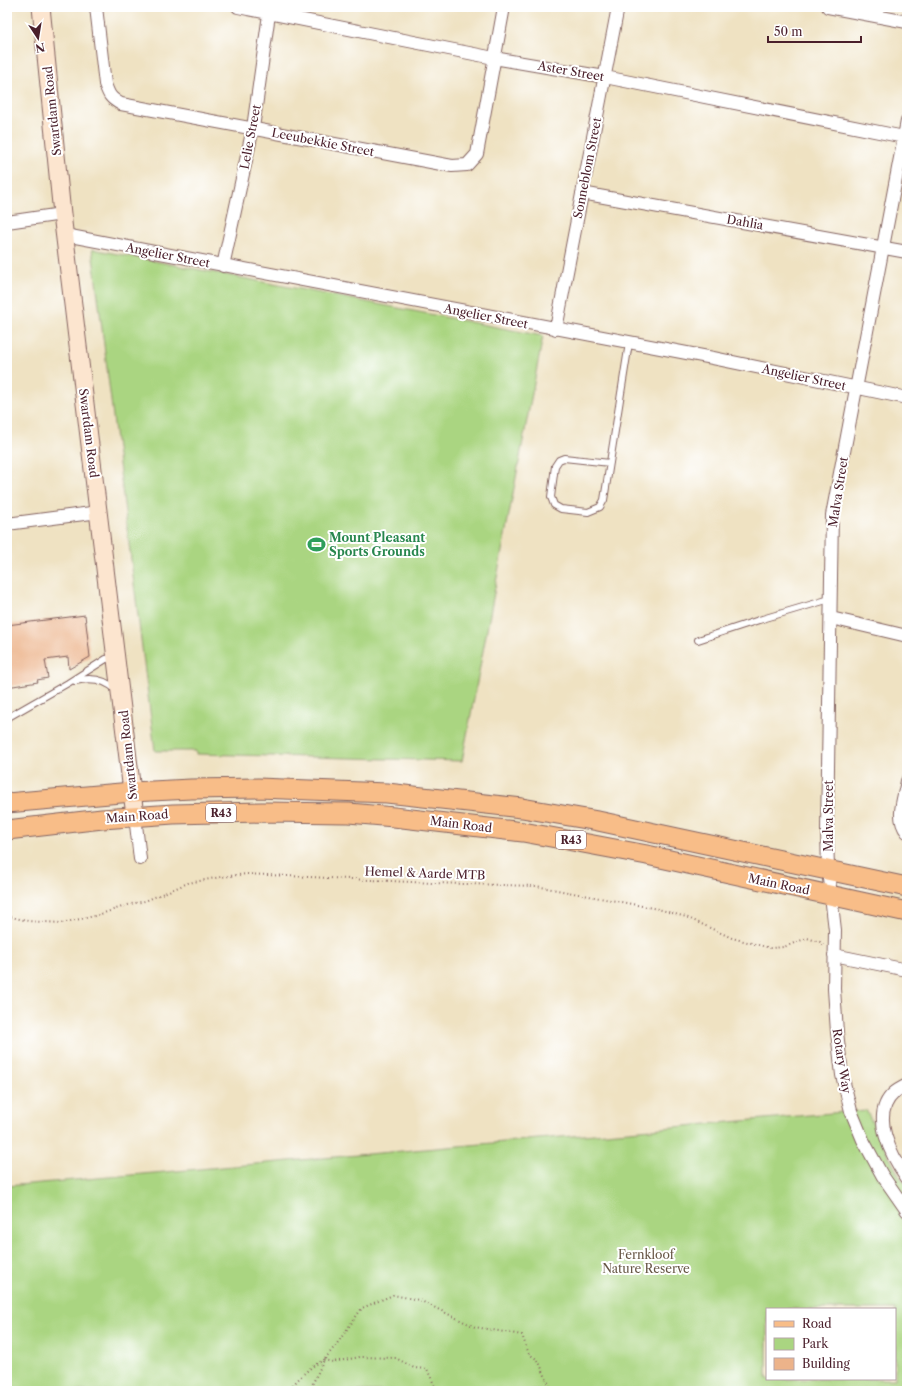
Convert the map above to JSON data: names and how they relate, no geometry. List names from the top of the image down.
{
  "streets": {
    "main road": ["R43", "Main Road"],
    "street": [
      "Aster Street",
      "Swartdam Road",
      "Lelie Street",
      "Leeubekkie Street",
      "Sonneblom Street",
      "Dahlia",
      "Angelier Street",
      "Malva Street",
      "Rotary Way"
    ],
    "path": ["Hemel & Aarde MTB"]
  },
  "crossings": [
    ["Aster Street", "Lelie Street"],
    ["Aster Street", "Leeubekkie Street"],
    ["Aster Street", "Sonneblom Street"],
    ["Aster Street", "Malva Street"],
    ["Swartdam Road", "Angelier Street"],
    ["Swartdam Road", "Main Road"],
    ["Lelie Street", "Leeubekkie Street"],
    ["Lelie Street", "Angelier Street"],
    ["Sonneblom Street", "Dahlia"],
    ["Sonneblom Street", "Angelier Street"],
    ["Dahlia", "Malva Street"],
    ["Angelier Street", "Malva Street"],
    ["Malva Street", "Main Road"],
    ["Malva Street", "Rotary Way"],
    ["Main Road", "Rotary Way"],
    ["Hemel & Aarde MTB", "Rotary Way"]
  ],
  "parks": ["Fernkloof Nature Reserve"],
  "places": {
    "sports": ["Mount Pleasant Sports Grounds"]
  },
  "legend": ["Road", "Park", "Building"],
  "scale_bar": "50 m",
  "north": "bottom"
}
